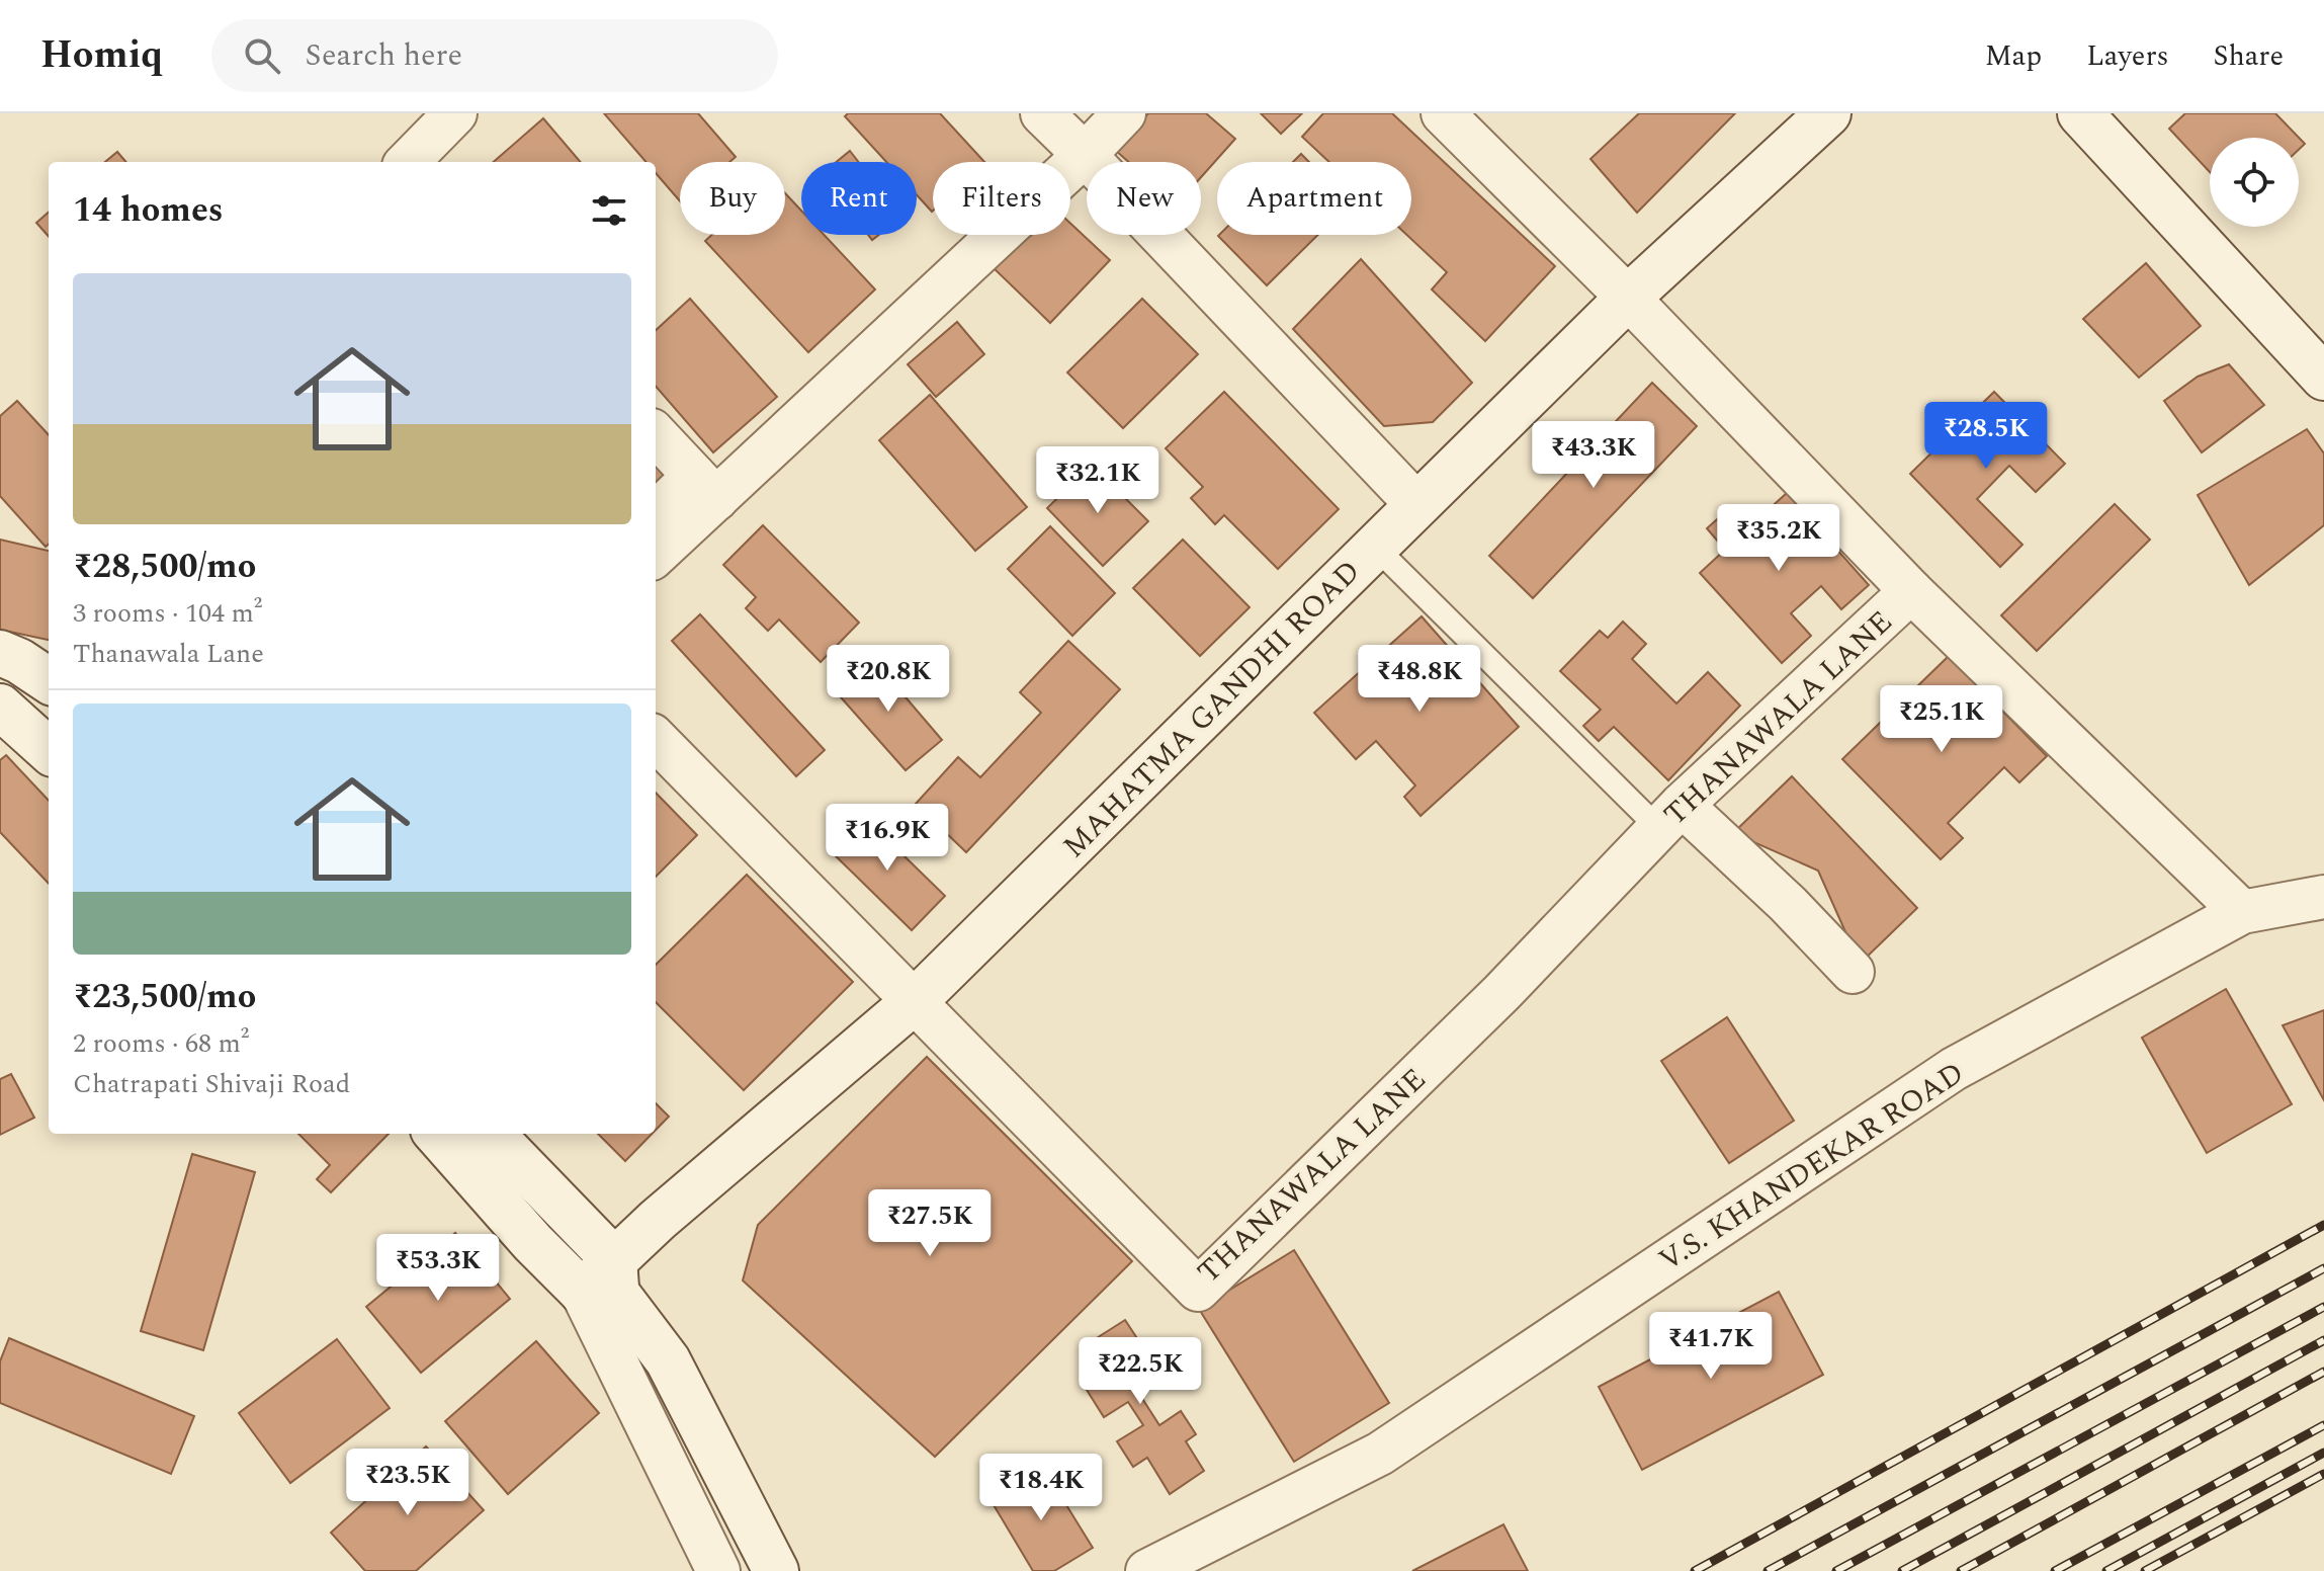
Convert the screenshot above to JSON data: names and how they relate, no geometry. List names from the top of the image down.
{
  "streets": {
    "street": ["MAHATMA GANDHI ROAD", "THANAWALA LANE", "V.S. KHANDEKAR ROAD"]
  },
  "crossings": [
    ["MAHATMA GANDHI ROAD", "THANAWALA LANE"],
    ["THANAWALA LANE", "V.S. KHANDEKAR ROAD"]
  ],
  "page": {
    "header": "Homiq",
    "search": "Search here",
    "nav": ["Map", "Layers", "Share"],
    "chip": [
      "Buy",
      "Rent",
      "Filters",
      "New",
      "Apartment"
    ],
    "heading": "14 homes",
    "list": [
      {
        "name": "₹28,500/mo",
        "note": "3 rooms · 104 m² · Thanawala Lane"
      },
      {
        "name": "₹23,500/mo",
        "note": "2 rooms · 68 m² · Chatrapati Shivaji Road"
      }
    ],
    "price": [
      "₹28.5K",
      "₹43.3K",
      "₹32.1K",
      "₹35.2K",
      "₹20.8K",
      "₹48.8K",
      "₹25.1K",
      "₹16.9K",
      "₹27.5K",
      "₹53.3K",
      "₹41.7K",
      "₹22.5K",
      "₹23.5K",
      "₹18.4K"
    ]
  }
}
